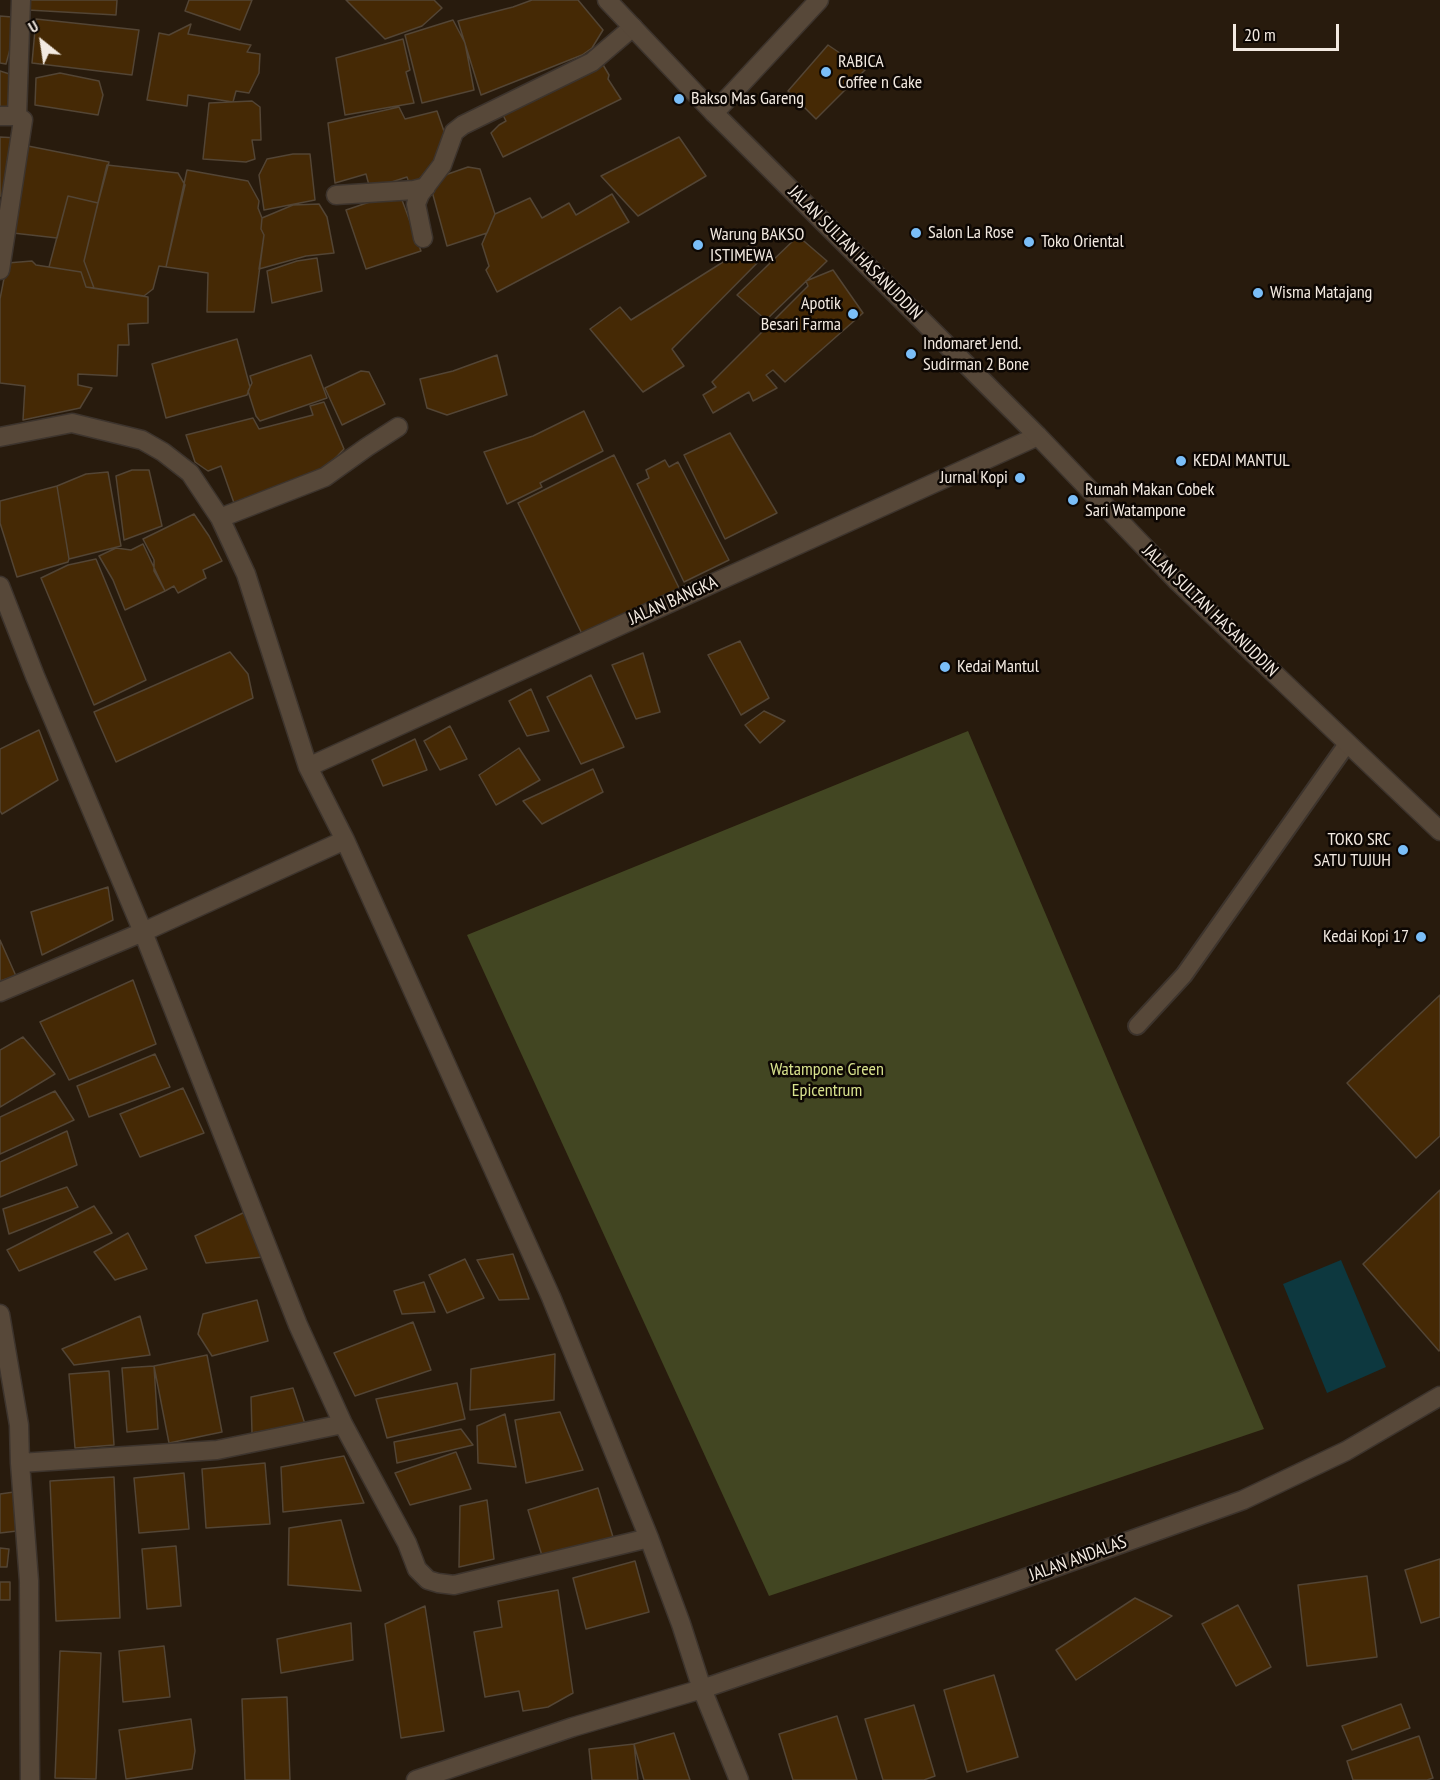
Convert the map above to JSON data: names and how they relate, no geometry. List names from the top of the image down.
{
  "streets": {
    "street": ["JALAN SULTAN HASANUDDIN", "JALAN BANGKA", "JALAN ANDALAS"]
  },
  "crossings": [
    ["JALAN SULTAN HASANUDDIN", "JALAN BANGKA"]
  ],
  "parks": ["Watampone Green Epicentrum"],
  "places": [
    "RABICA Coffee n Cake",
    "Bakso Mas Gareng",
    "Salon La Rose",
    "Toko Oriental",
    "Warung BAKSO ISTIMEWA",
    "Wisma Matajang",
    "Apotik Besari Farma",
    "Indomaret Jend. Sudirman 2 Bone",
    "KEDAI MANTUL",
    "Jurnal Kopi",
    "Rumah Makan Cobek Sari Watampone",
    "Kedai Mantul",
    "TOKO SRC SATU TUJUH",
    "Kedai Kopi 17"
  ],
  "scale_bar": "20 m",
  "north": "top left"
}
